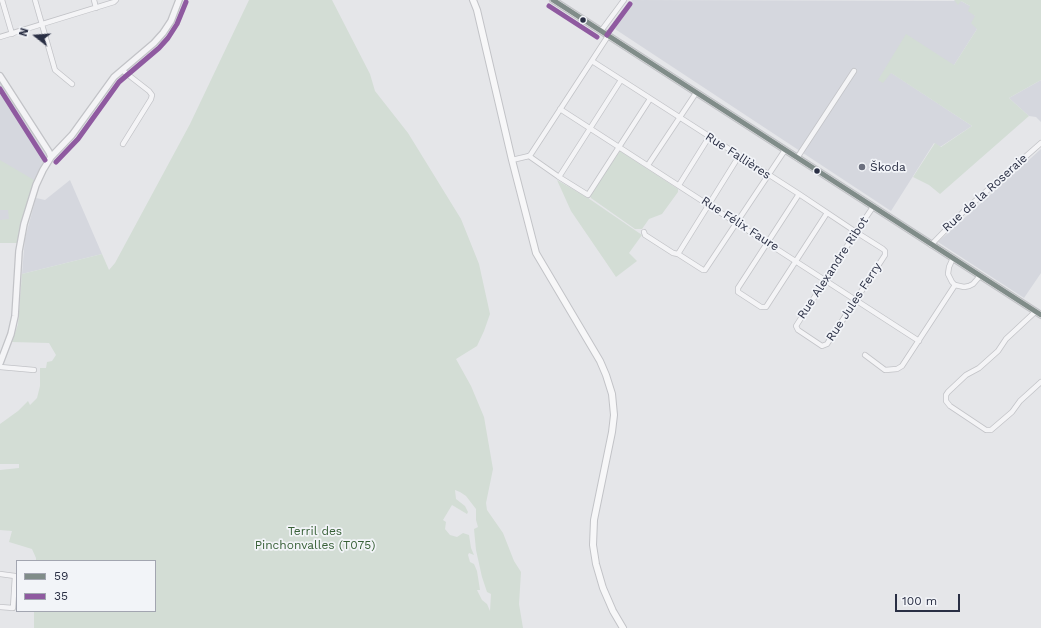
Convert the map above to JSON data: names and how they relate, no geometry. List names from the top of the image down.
{
  "streets": {
    "street": [
      "Rue Fallières",
      "Rue de la Roseraie",
      "Rue Félix Faure",
      "Rue Alexandre Ribot",
      "Rue Jules Ferry"
    ]
  },
  "crossings": [
    ["Rue Fallières", "Rue Alexandre Ribot"],
    ["Rue Fallières", "Rue Jules Ferry"],
    ["Rue Félix Faure", "Rue Alexandre Ribot"],
    ["Rue Félix Faure", "Rue Jules Ferry"],
    ["Rue Alexandre Ribot", "Rue Jules Ferry"]
  ],
  "parks": ["Terril des Pinchonvalles (T075)"],
  "places": ["Škoda"],
  "lines": ["transit line 59", "transit line 35"],
  "legend": ["59", "35"],
  "scale_bar": "100 m",
  "north": "left"
}
